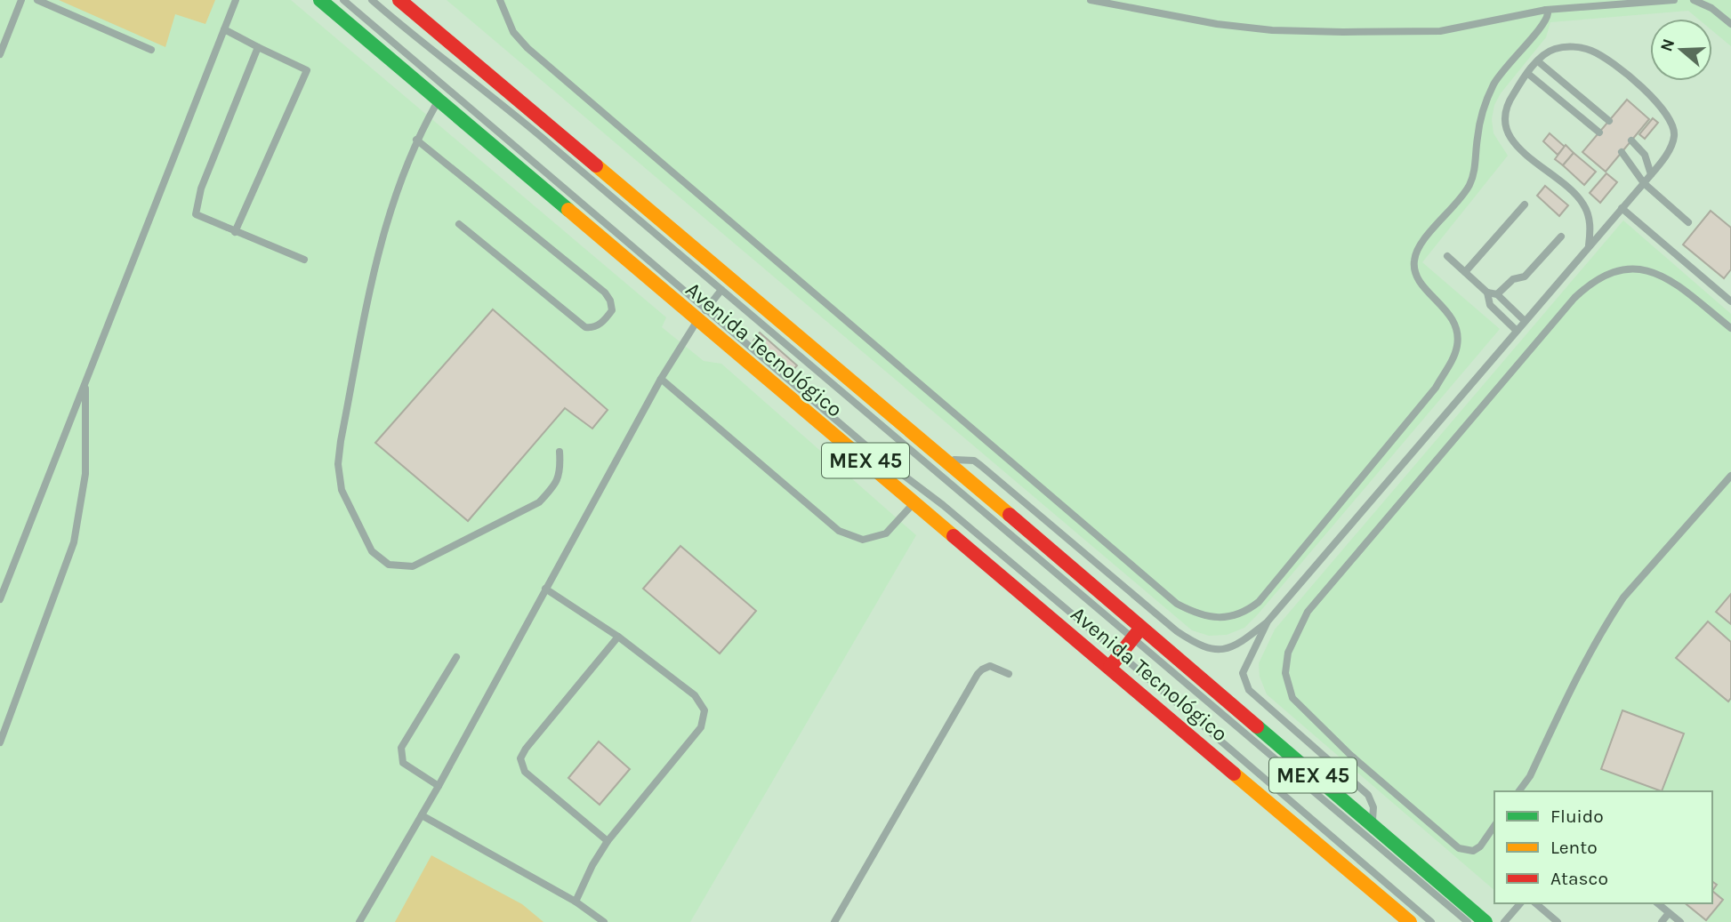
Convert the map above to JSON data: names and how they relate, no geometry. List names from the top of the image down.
{
  "streets": {
    "main road": ["Avenida Tecnológico", "MEX 45"]
  },
  "legend": ["Fluido", "Lento", "Atasco"],
  "north": "left"
}
